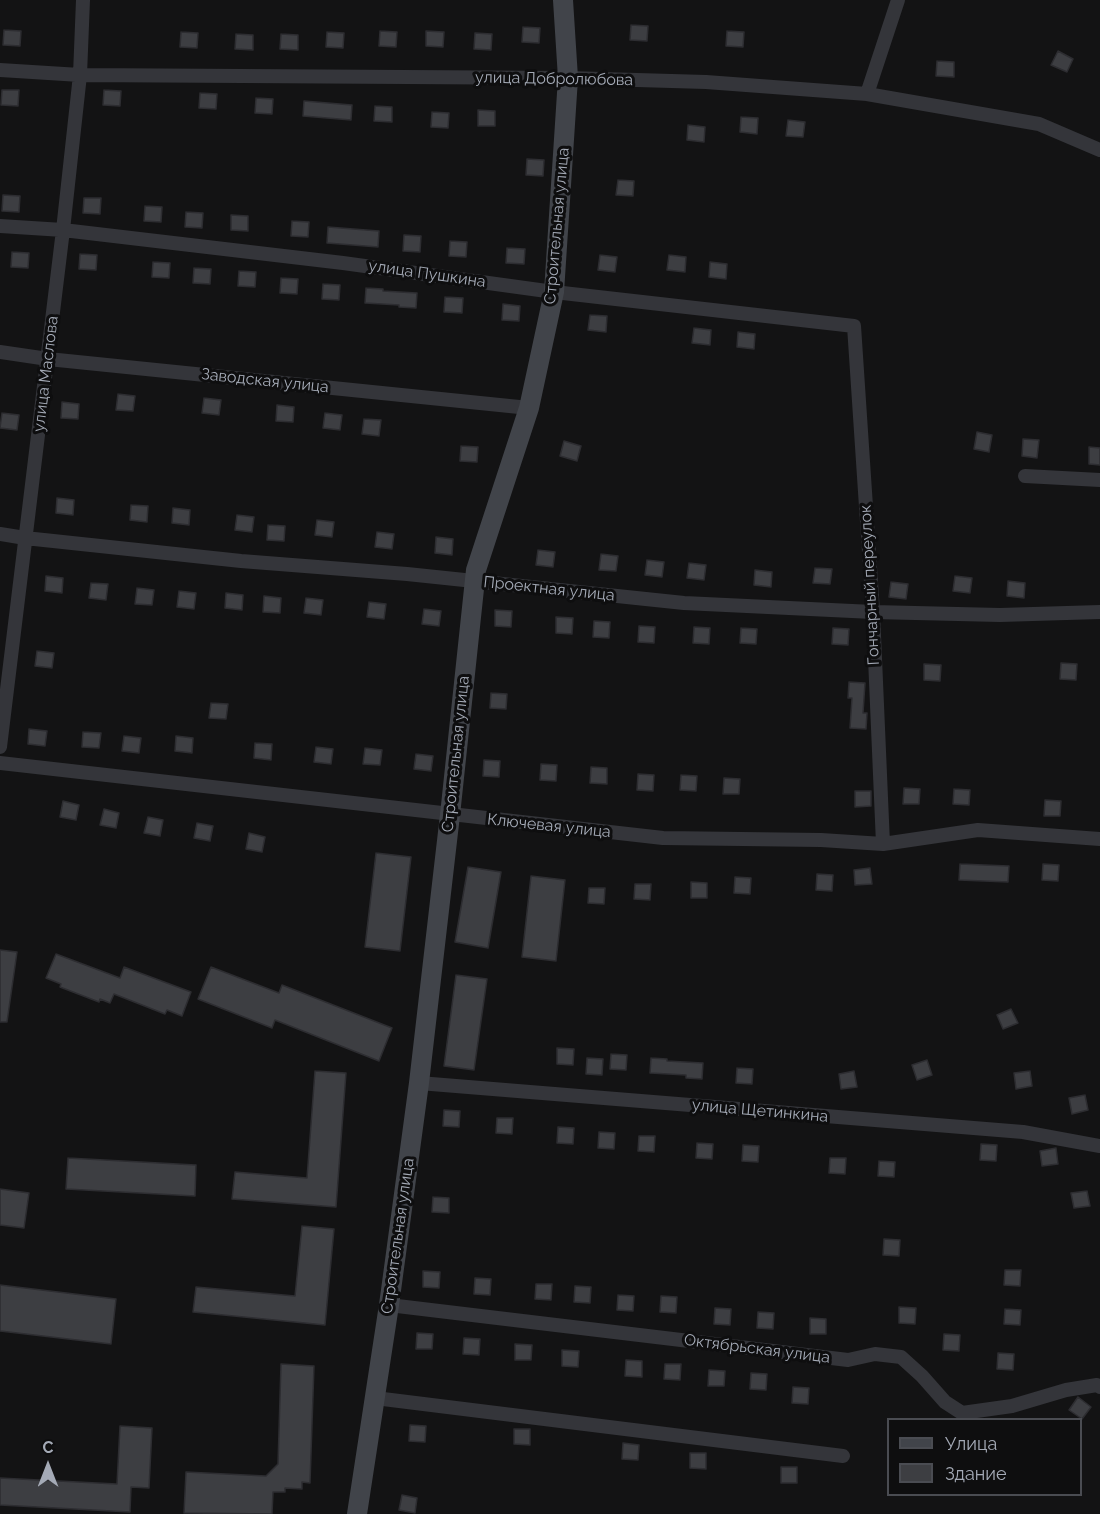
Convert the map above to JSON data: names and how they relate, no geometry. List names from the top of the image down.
{
  "streets": {
    "street": [
      "улица Добролюбова",
      "Строительная улица",
      "улица Пушкина",
      "улица Маслова",
      "Заводская улица",
      "Гончарный переулок",
      "Проектная улица",
      "Ключевая улица",
      "улица Щетинкина",
      "Октябрьская улица"
    ]
  },
  "crossings": [
    ["улица Добролюбова", "Строительная улица"],
    ["улица Добролюбова", "улица Маслова"],
    ["Строительная улица", "улица Пушкина"],
    ["Строительная улица", "Заводская улица"],
    ["Строительная улица", "Проектная улица"],
    ["Строительная улица", "Ключевая улица"],
    ["Строительная улица", "улица Щетинкина"],
    ["Строительная улица", "Октябрьская улица"],
    ["улица Пушкина", "улица Маслова"],
    ["улица Пушкина", "Гончарный переулок"],
    ["улица Маслова", "Заводская улица"],
    ["улица Маслова", "Проектная улица"],
    ["Гончарный переулок", "Проектная улица"],
    ["Гончарный переулок", "Ключевая улица"]
  ],
  "legend": ["Улица", "Здание"],
  "north": "top"
}
